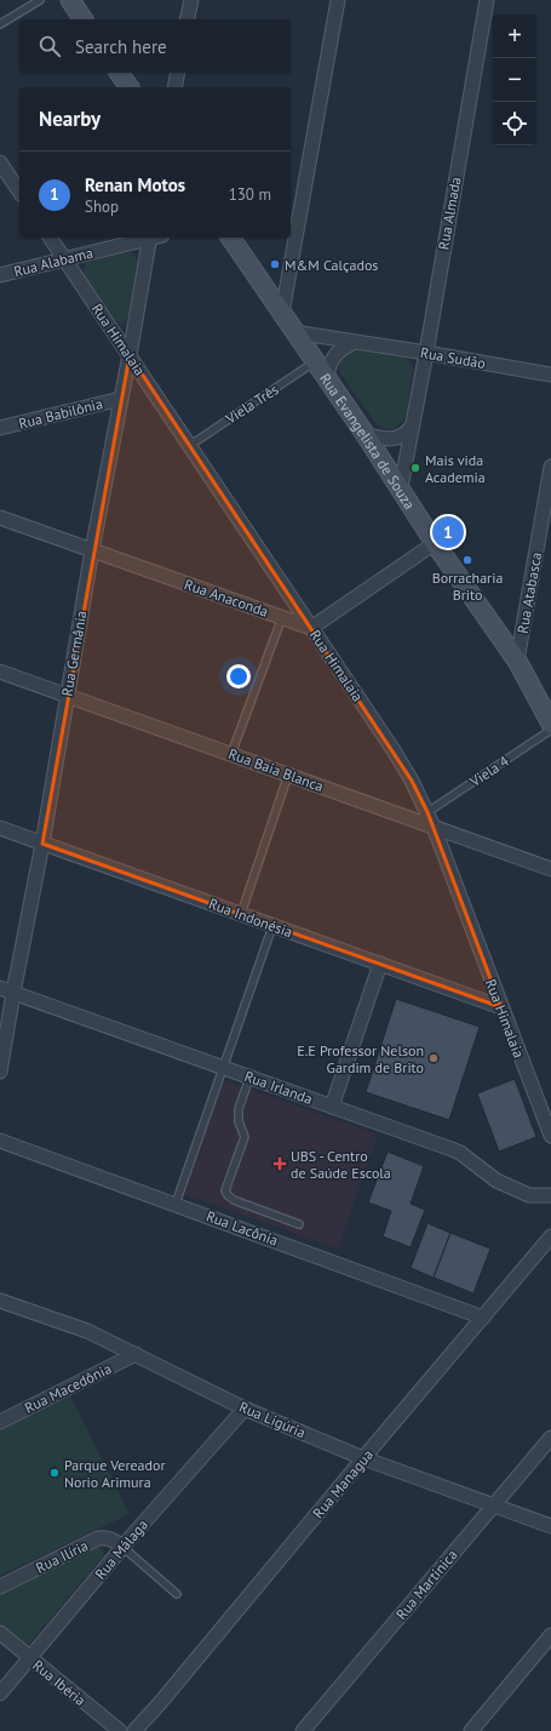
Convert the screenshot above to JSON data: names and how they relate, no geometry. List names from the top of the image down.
{
  "streets": {
    "main road": ["Rua Evangelista de Souza"],
    "street": [
      "Rua Almada",
      "Rua Alabama",
      "Rua Himalaia",
      "Rua Sudão",
      "Rua Babilônia",
      "Rua Atabasca",
      "Rua Anaconda",
      "Rua Germânia",
      "Rua Baia Blanca",
      "Rua Indonésia",
      "Rua Irlanda",
      "Rua Lacônia",
      "Rua Macedônia",
      "Rua Ligúria",
      "Rua Managua",
      "Rua Málaga",
      "Rua Ilíria",
      "Rua Martinica",
      "Rua Ibéria"
    ],
    "lane": ["Viela Três", "Viela 4"]
  },
  "crossings": [
    ["Rua Almada", "Rua Sudão"],
    ["Rua Almada", "Rua Evangelista de Souza"],
    ["Rua Alabama", "Rua Himalaia"],
    ["Rua Himalaia", "Viela Três"],
    ["Rua Himalaia", "Rua Anaconda"],
    ["Rua Himalaia", "Rua Germânia"],
    ["Rua Himalaia", "Rua Baia Blanca"],
    ["Rua Himalaia", "Viela 4"],
    ["Rua Himalaia", "Rua Indonésia"],
    ["Rua Sudão", "Rua Evangelista de Souza"],
    ["Viela Três", "Rua Evangelista de Souza"],
    ["Rua Babilônia", "Rua Germânia"],
    ["Rua Evangelista de Souza", "Rua Atabasca"],
    ["Rua Anaconda", "Rua Germânia"],
    ["Rua Germânia", "Rua Baia Blanca"],
    ["Rua Germânia", "Rua Indonésia"],
    ["Rua Germânia", "Rua Irlanda"],
    ["Rua Lacônia", "Rua Managua"],
    ["Rua Macedônia", "Rua Ligúria"],
    ["Rua Ligúria", "Rua Managua"],
    ["Rua Ligúria", "Rua Málaga"],
    ["Rua Ligúria", "Rua Martinica"],
    ["Rua Málaga", "Rua Ilíria"],
    ["Rua Málaga", "Rua Ibéria"]
  ],
  "places": {
    "other": [
      "M&M Calçados",
      "Mais vida Academia",
      "Borracharia Brito",
      "E.E Professor Nelson Gardim de Brito",
      "Parque Vereador Norio Arimura"
    ],
    "health": ["UBS - Centro de Saúde Escola"]
  },
  "page": {
    "map_buttons": ["+", "−"],
    "search": "Search here",
    "heading": "Nearby",
    "list": [
      {
        "mark": "1",
        "name": "Renan Motos",
        "note": "Shop",
        "value": "130 m"
      }
    ],
    "pins": "1"
  }
}
